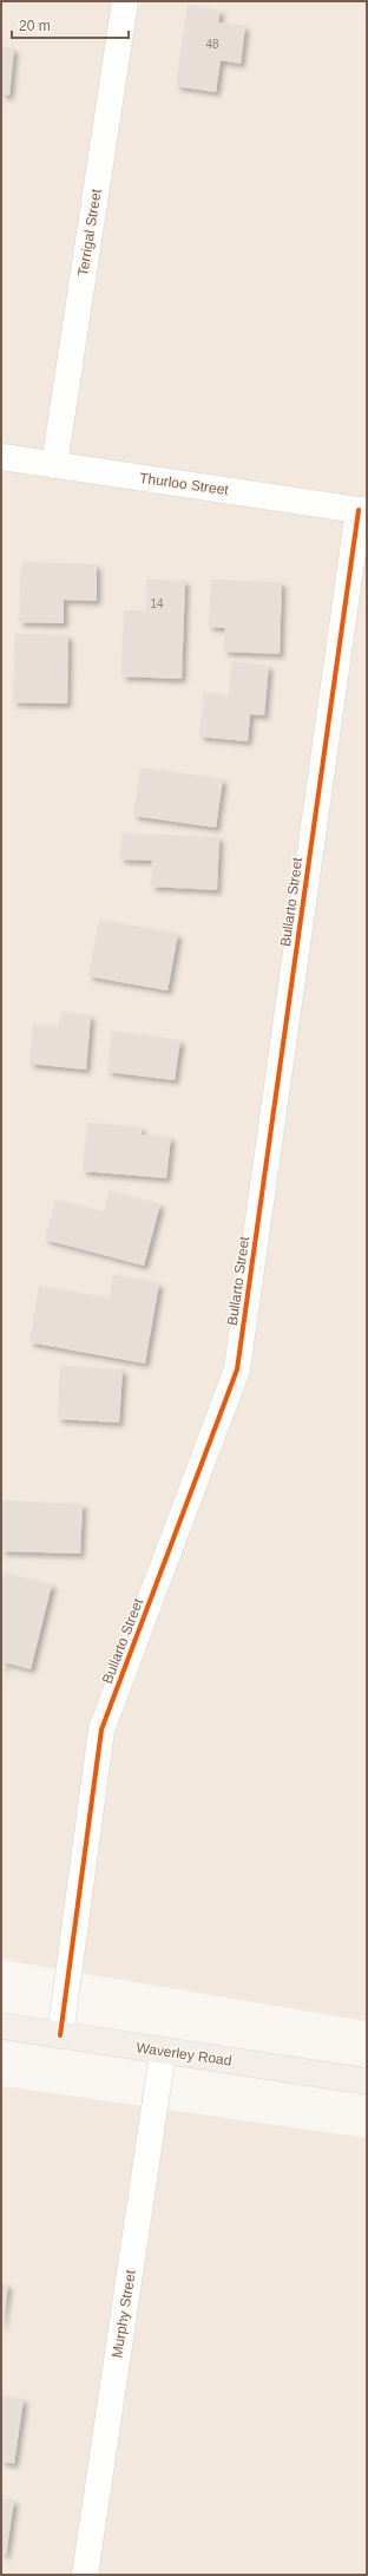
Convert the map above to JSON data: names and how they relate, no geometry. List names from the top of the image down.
{
  "streets": {
    "main road": ["Waverley Road"],
    "street": [
      "Terrigal Street",
      "Thurloo Street",
      "Bullarto Street",
      "Murphy Street"
    ]
  },
  "crossings": [
    ["Terrigal Street", "Thurloo Street"],
    ["Thurloo Street", "Bullarto Street"],
    ["Bullarto Street", "Waverley Road"],
    ["Waverley Road", "Murphy Street"]
  ],
  "house_numbers": ["48", "14"],
  "scale_bar": "20 m"
}
